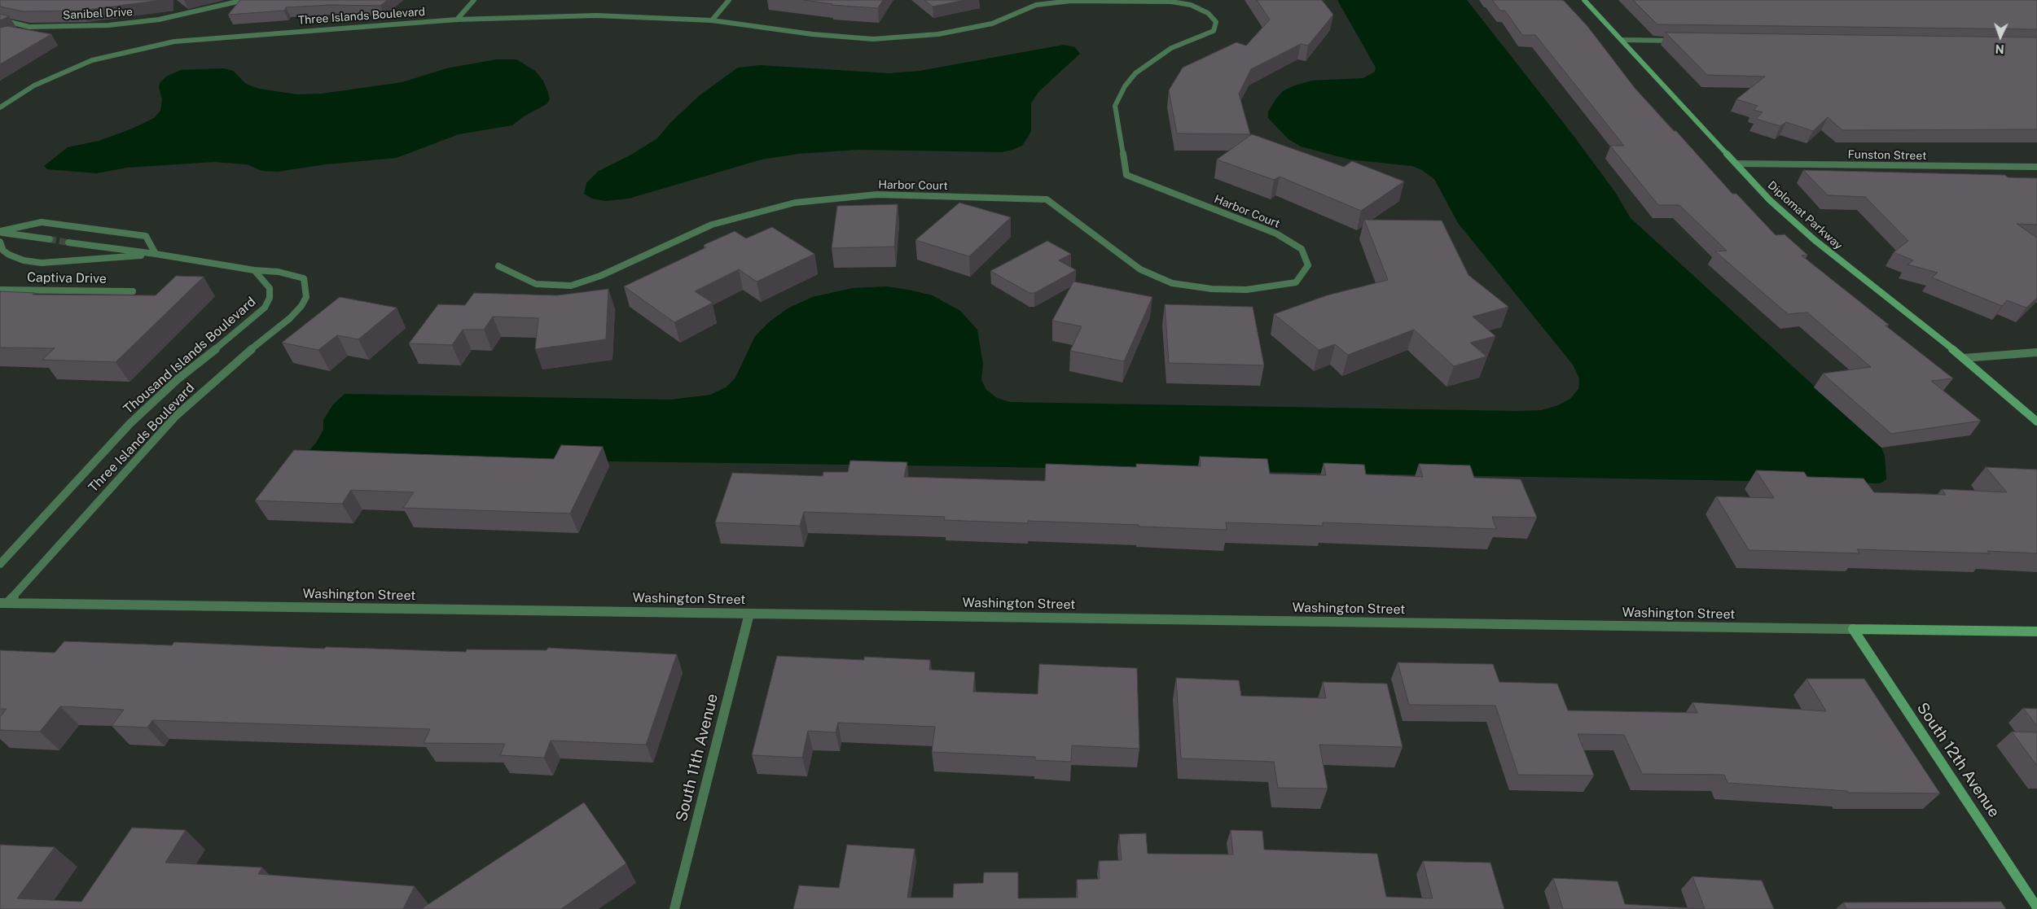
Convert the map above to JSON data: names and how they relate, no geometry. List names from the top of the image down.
{
  "streets": {
    "street": [
      "Sanibel Drive",
      "Three Islands Boulevard",
      "Funston Street",
      "Harbor Court",
      "Diplomat Parkway",
      "Captiva Drive",
      "Thousand Islands Boulevard",
      "Washington Street",
      "South 11th Avenue",
      "South 12th Avenue"
    ]
  },
  "crossings": [
    ["Three Islands Boulevard", "Harbor Court"],
    ["Three Islands Boulevard", "Thousand Islands Boulevard"],
    ["Three Islands Boulevard", "Washington Street"],
    ["Funston Street", "Diplomat Parkway"],
    ["Washington Street", "South 11th Avenue"],
    ["Washington Street", "South 12th Avenue"]
  ],
  "north": "bottom"
}
